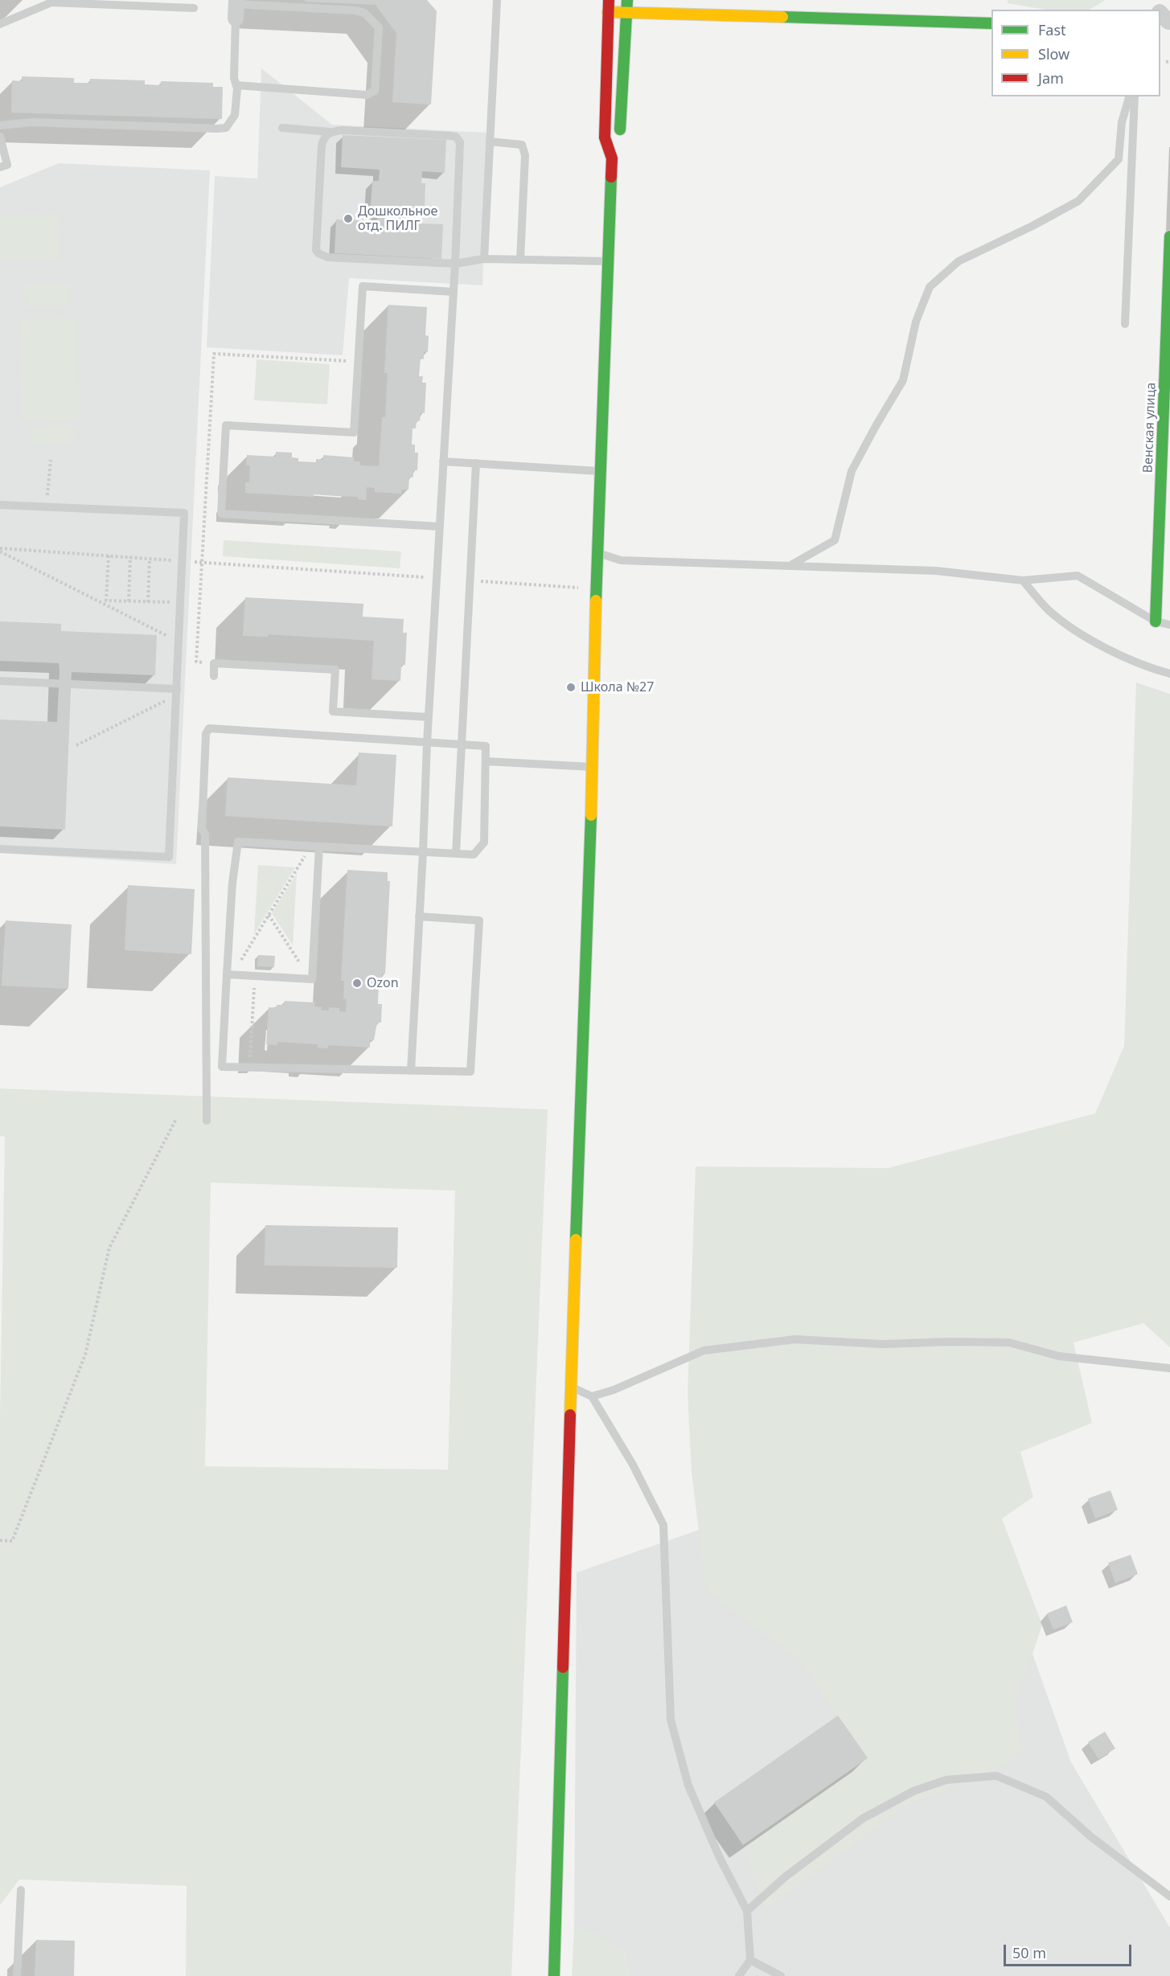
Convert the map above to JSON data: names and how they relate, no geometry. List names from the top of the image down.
{
  "streets": {
    "street": ["Венская улица"]
  },
  "places": ["Дошкольное отд. ПИЛГ", "Школа №27", "Ozon"],
  "legend": ["Fast", "Slow", "Jam"],
  "scale_bar": "50 m"
}
